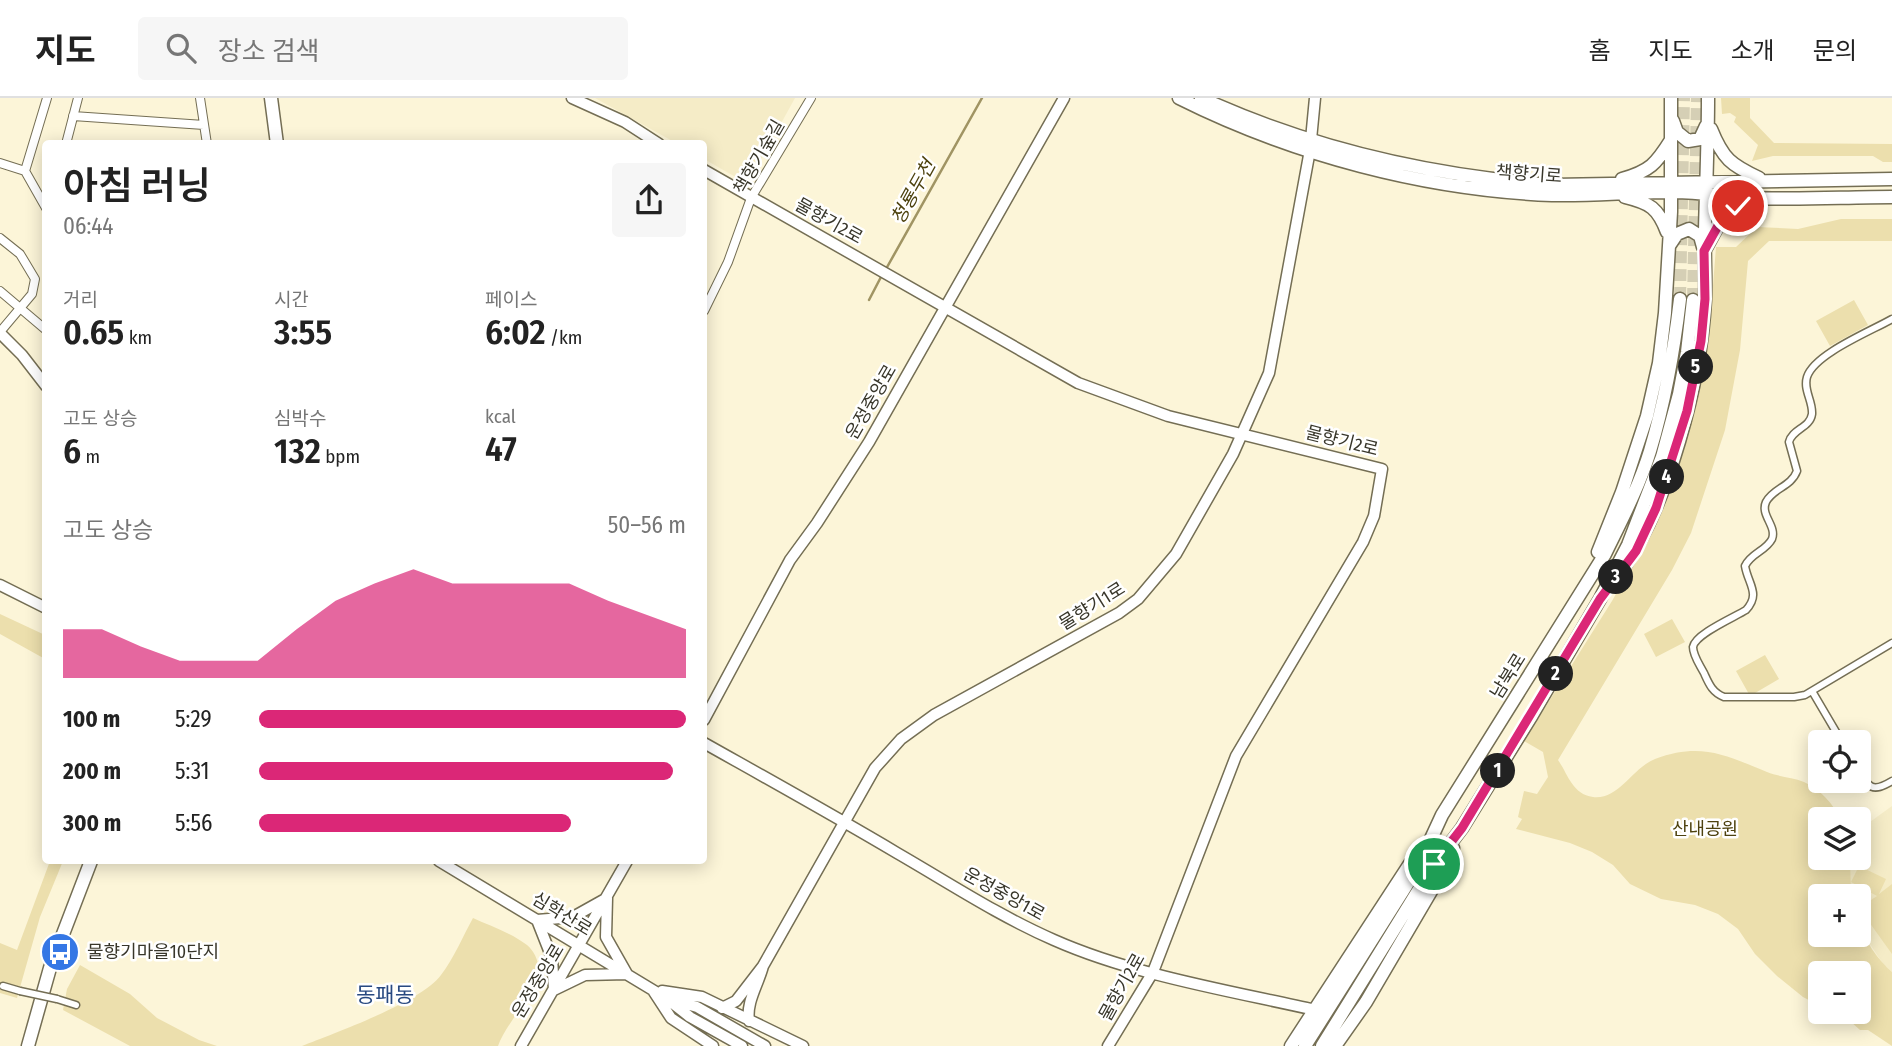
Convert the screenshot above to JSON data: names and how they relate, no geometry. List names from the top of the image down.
{
  "streets": {
    "main road": ["책향기로", "남북로"],
    "street": [
      "책향기숲길",
      "물향기2로",
      "운정중앙로",
      "물향기1로",
      "운정중앙1로",
      "심학산로"
    ]
  },
  "crossings": [
    ["책향기숲길", "물향기2로"],
    ["책향기로", "물향기1로"],
    ["물향기2로", "운정중앙로"],
    ["물향기2로", "물향기1로"],
    ["물향기2로", "운정중앙1로"],
    ["운정중앙로", "심학산로"],
    ["물향기1로", "운정중앙1로"]
  ],
  "districts": ["동패동"],
  "water": ["청룡두천"],
  "parks": ["산내공원"],
  "places": {
    "bus stop": ["물향기마을10단지"]
  },
  "page": {
    "header": "지도",
    "search": "장소 검색",
    "nav": [
      "홈",
      "지도",
      "소개",
      "문의"
    ],
    "heading": ["아침 러닝", "06:44"],
    "stats": [
      ["거리", "0.65 km"],
      ["시간", "3:55"],
      ["페이스", "6:02 /km"],
      ["고도 상승", "6 m"],
      ["심박수", "132 bpm"],
      ["kcal", "47"]
    ],
    "pins": [
      "5",
      "4",
      "3",
      "2",
      "1"
    ],
    "chart": ["고도 상승", "50–56 m"],
    "list": [
      {
        "name": "100 m",
        "note": "5:29"
      },
      {
        "name": "200 m",
        "note": "5:31"
      },
      {
        "name": "300 m",
        "note": "5:56"
      }
    ],
    "map_buttons": ["+", "−"]
  }
}
